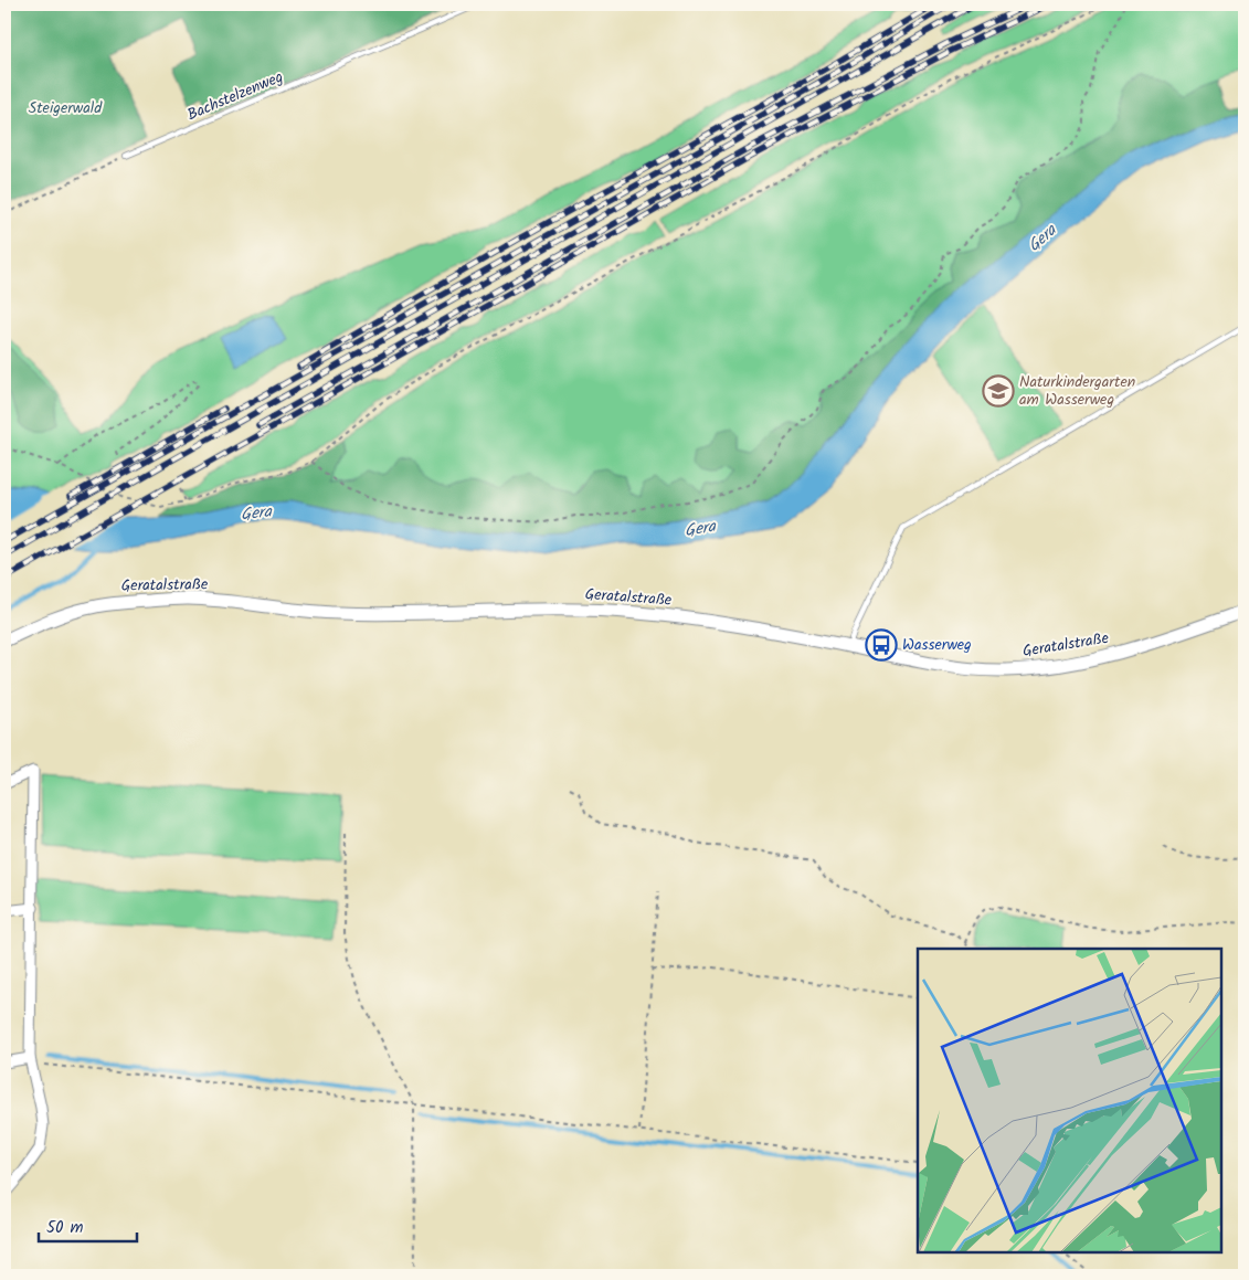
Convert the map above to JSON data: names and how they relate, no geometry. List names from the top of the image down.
{
  "streets": {
    "street": ["Geratalstraße"],
    "lane": ["Bachstelzenweg"]
  },
  "water": ["Gera"],
  "parks": ["Steigerwald"],
  "places": {
    "school or university": ["Naturkindergarten am Wasserweg"],
    "bus stop": ["Wasserweg"]
  },
  "scale_bar": "50 m"
}
